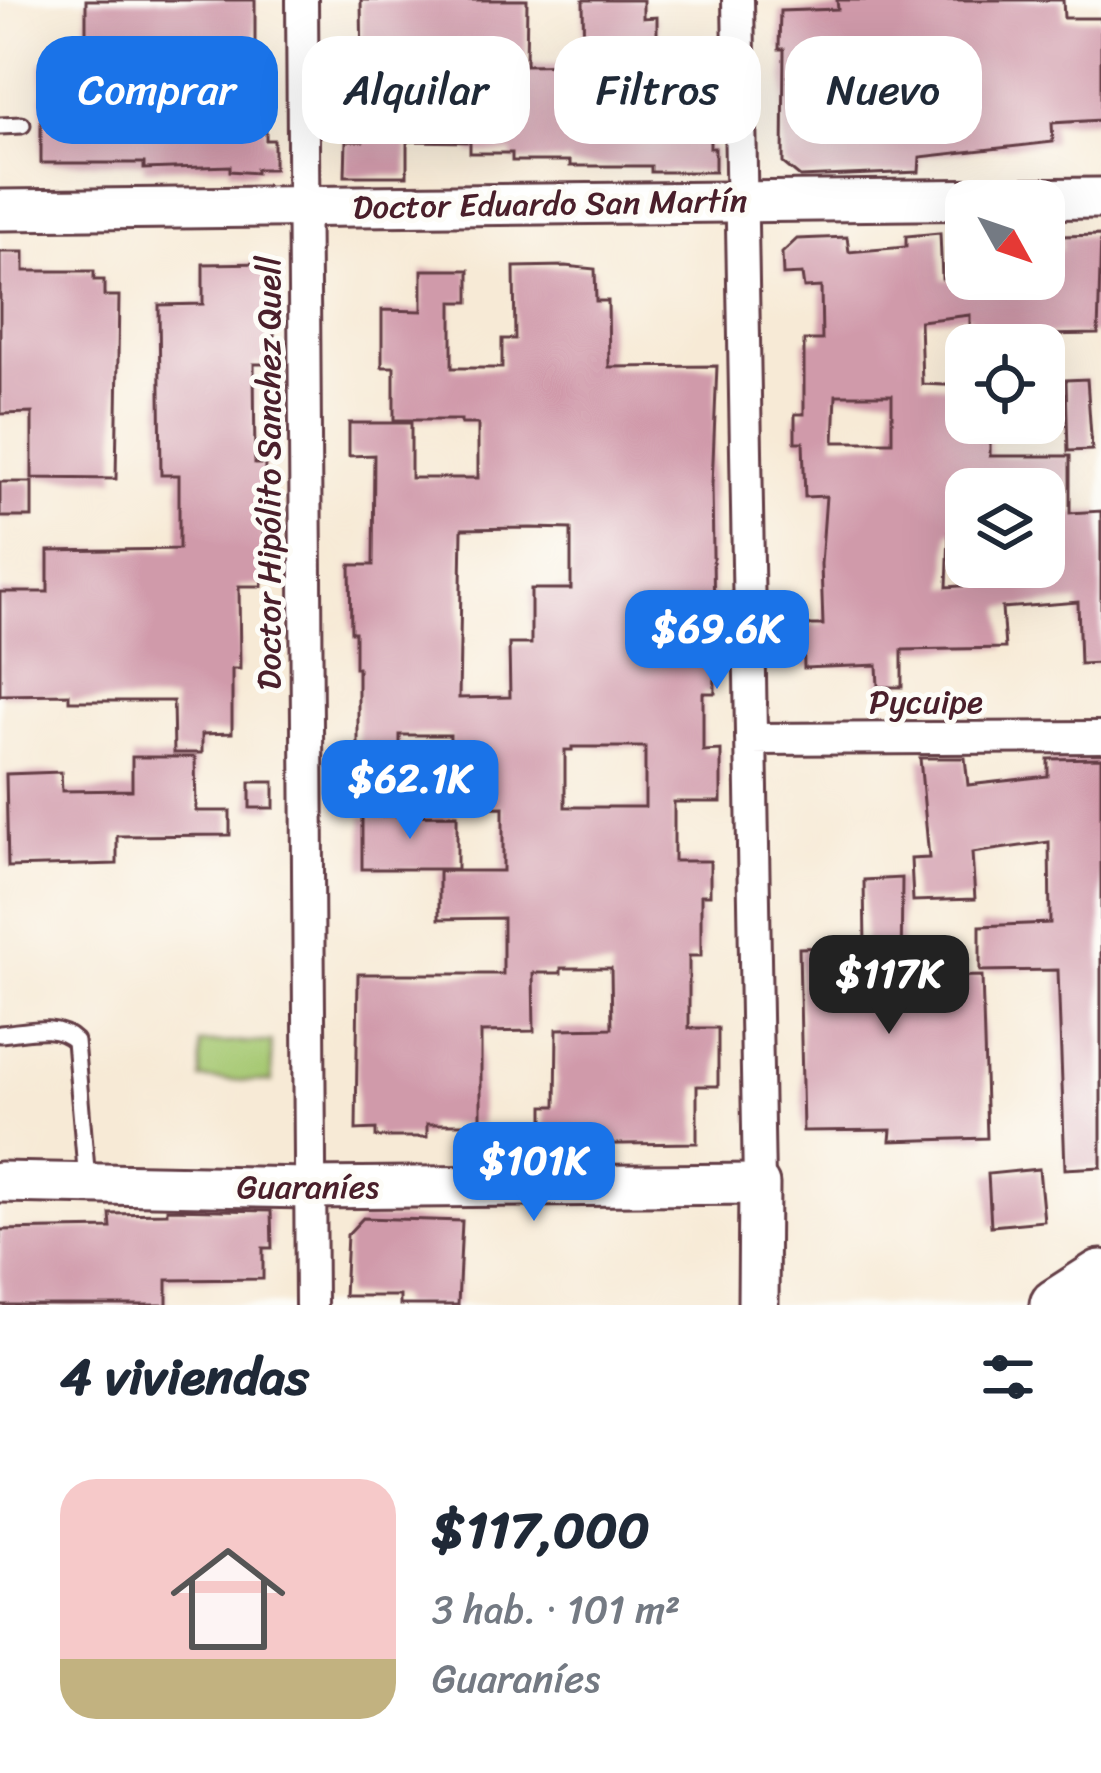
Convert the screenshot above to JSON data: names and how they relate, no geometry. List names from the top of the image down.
{
  "streets": {
    "street": [
      "Doctor Eduardo San Martín",
      "Doctor Hipólito Sanchez Quell",
      "Pycuipe",
      "Guaraníes"
    ]
  },
  "crossings": [
    ["Doctor Eduardo San Martín", "Doctor Hipólito Sanchez Quell"],
    ["Doctor Hipólito Sanchez Quell", "Guaraníes"]
  ],
  "north": "bottom right",
  "page": {
    "chip": [
      "Comprar",
      "Alquilar",
      "Filtros",
      "Nuevo"
    ],
    "price": [
      "$69.6K",
      "$62.1K",
      "$117K",
      "$101K"
    ],
    "heading": "4 viviendas",
    "list": [
      {
        "name": "$117,000",
        "note": "3 hab. · 101 m² · Guaraníes"
      }
    ]
  }
}
